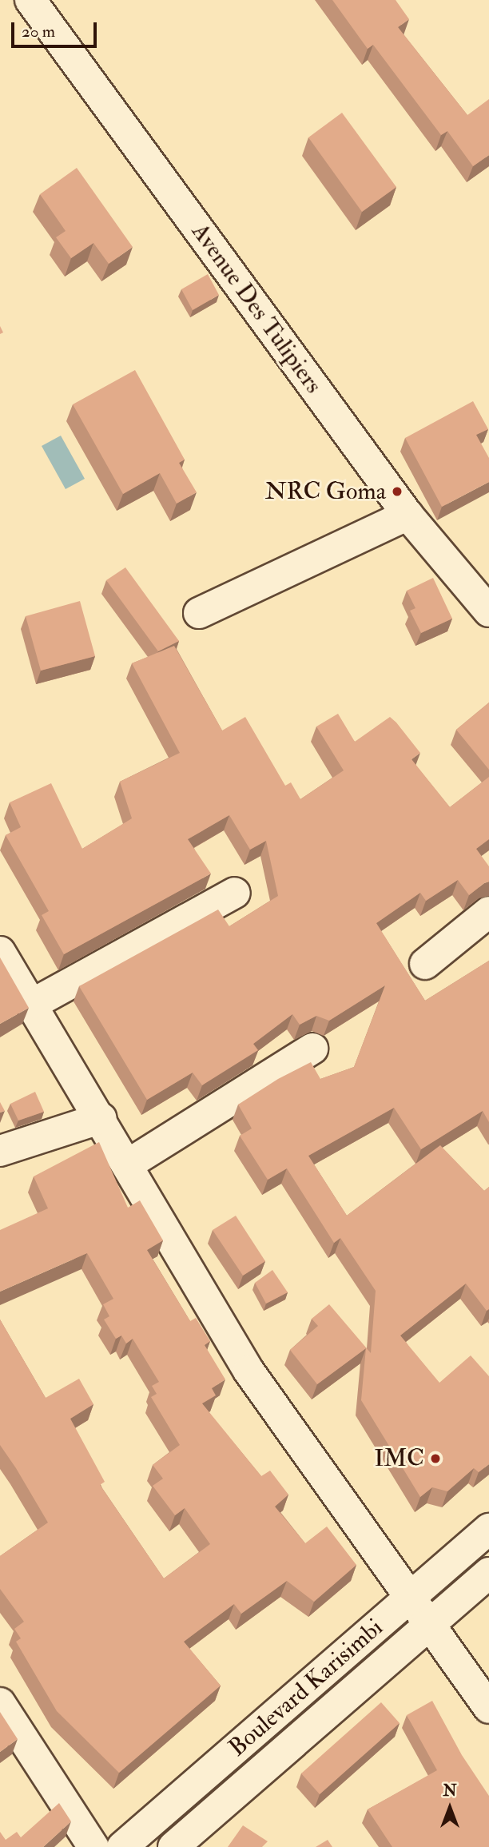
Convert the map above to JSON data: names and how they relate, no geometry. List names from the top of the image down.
{
  "streets": {
    "street": ["Avenue Des Tulipiers", "Boulevard Karisimbi"]
  },
  "places": ["NRC Goma", "IMC"],
  "scale_bar": "20 m",
  "north": "top"
}
